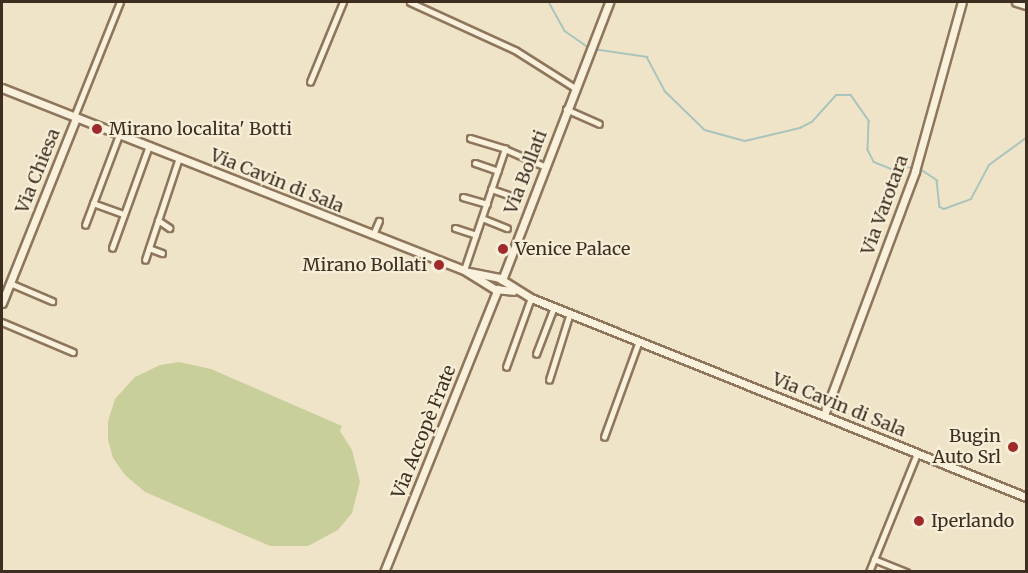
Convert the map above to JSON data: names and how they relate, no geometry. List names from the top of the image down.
{
  "streets": {
    "main road": [
      "Via Chiesa",
      "Via Bollati",
      "Via Cavin di Sala",
      "Via Varotara",
      "Via Accopè Frate"
    ]
  },
  "crossings": [
    ["Via Chiesa", "Via Cavin di Sala"],
    ["Via Bollati", "Via Cavin di Sala"],
    ["Via Bollati", "Via Accopè Frate"],
    ["Via Cavin di Sala", "Via Varotara"],
    ["Via Cavin di Sala", "Via Accopè Frate"]
  ],
  "places": [
    "Mirano localita' Botti",
    "Venice Palace",
    "Mirano Bollati",
    "Bugin Auto Srl",
    "Iperlando"
  ]
}
